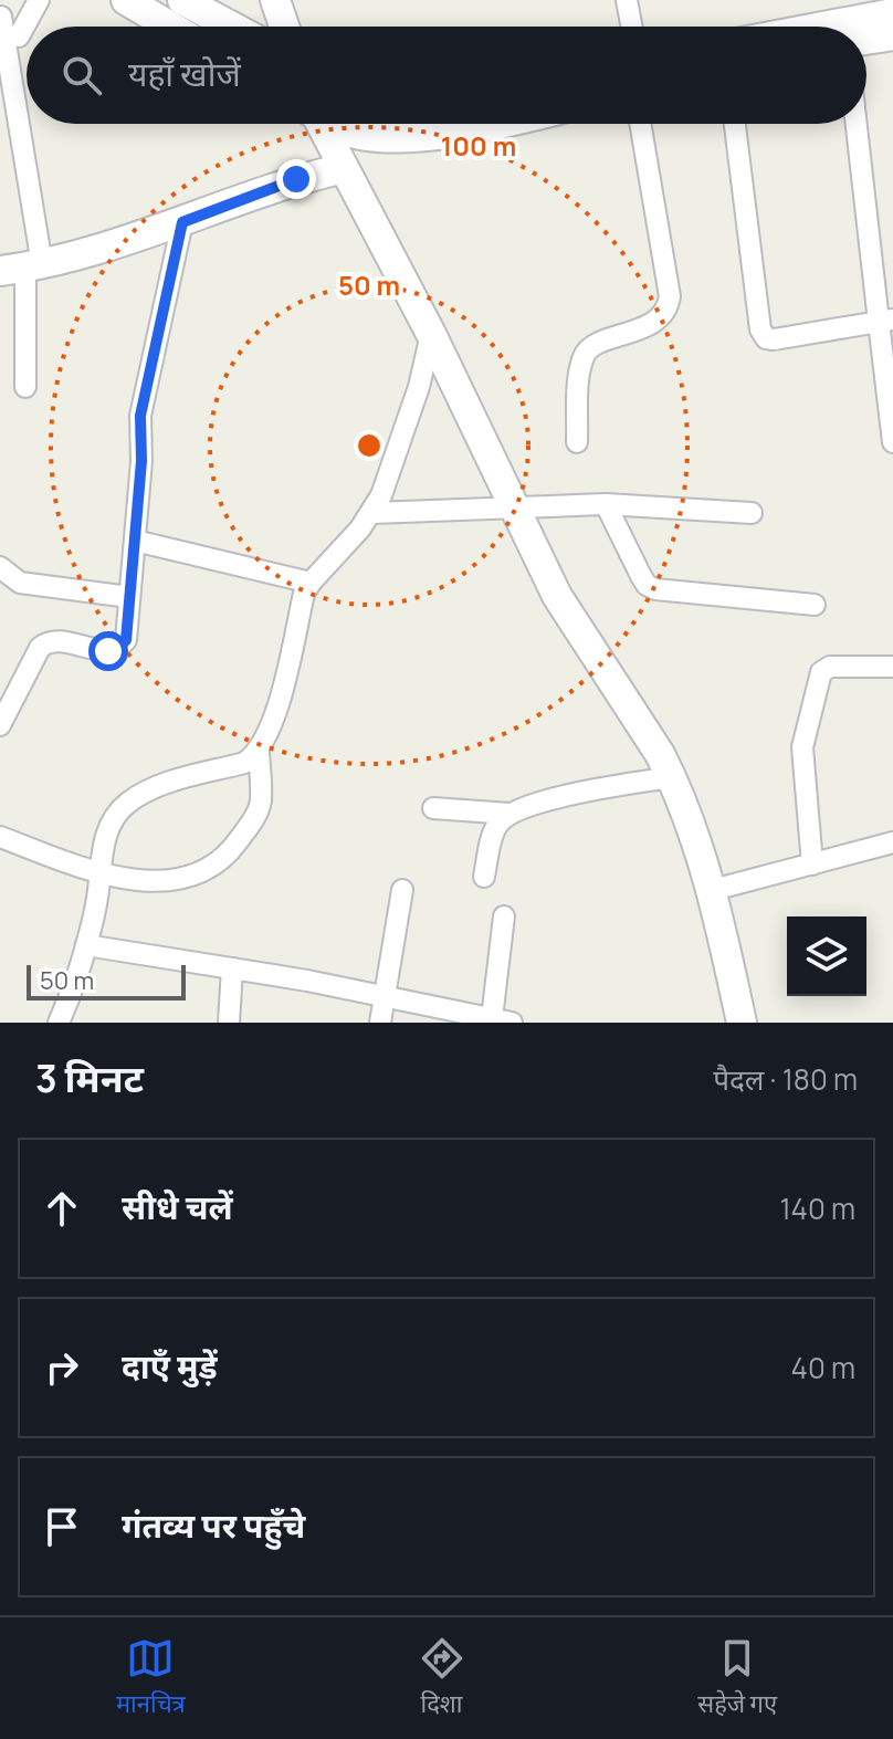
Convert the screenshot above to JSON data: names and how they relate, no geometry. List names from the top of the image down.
{
  "scale_bar": "50 m",
  "page": {
    "search": "यहाँ खोजें",
    "scale": "50 m",
    "heading": ["3 मिनट", "पैदल · 180 m"],
    "list": [
      ["सीधे चलें", "140 m"],
      ["दाएँ मुड़ें", "40 m"],
      "गंतव्य पर पहुँचे"
    ],
    "nav": ["मानचित्र", "दिशा", "सहेजे गए"]
  },
  "rings": ["100 m", "50 m"]
}
